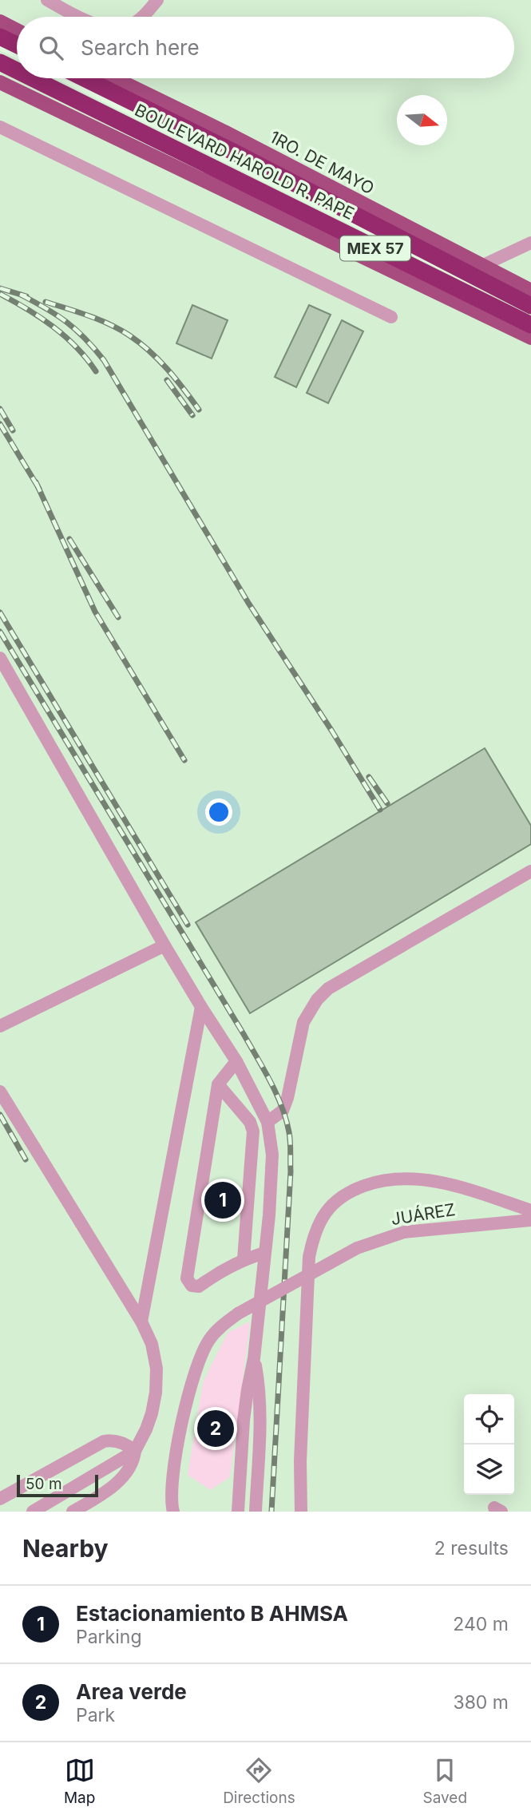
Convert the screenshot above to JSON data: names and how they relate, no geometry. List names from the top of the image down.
{
  "streets": {
    "highway": ["BOULEVARD HAROLD R. PAPE", "MEX 57"],
    "main road": ["1RO. DE MAYO"],
    "lane": ["JUÁREZ"]
  },
  "scale_bar": "50 m",
  "north": "right",
  "page": {
    "search": "Search here",
    "pins": ["1", "2"],
    "scale": "50 m",
    "heading": ["Nearby", "2 results"],
    "list": [
      {
        "mark": "1",
        "name": "Estacionamiento B AHMSA",
        "note": "Parking",
        "value": "240 m"
      },
      {
        "mark": "2",
        "name": "Area verde",
        "note": "Park",
        "value": "380 m"
      }
    ],
    "nav": ["Map", "Directions", "Saved"]
  }
}
